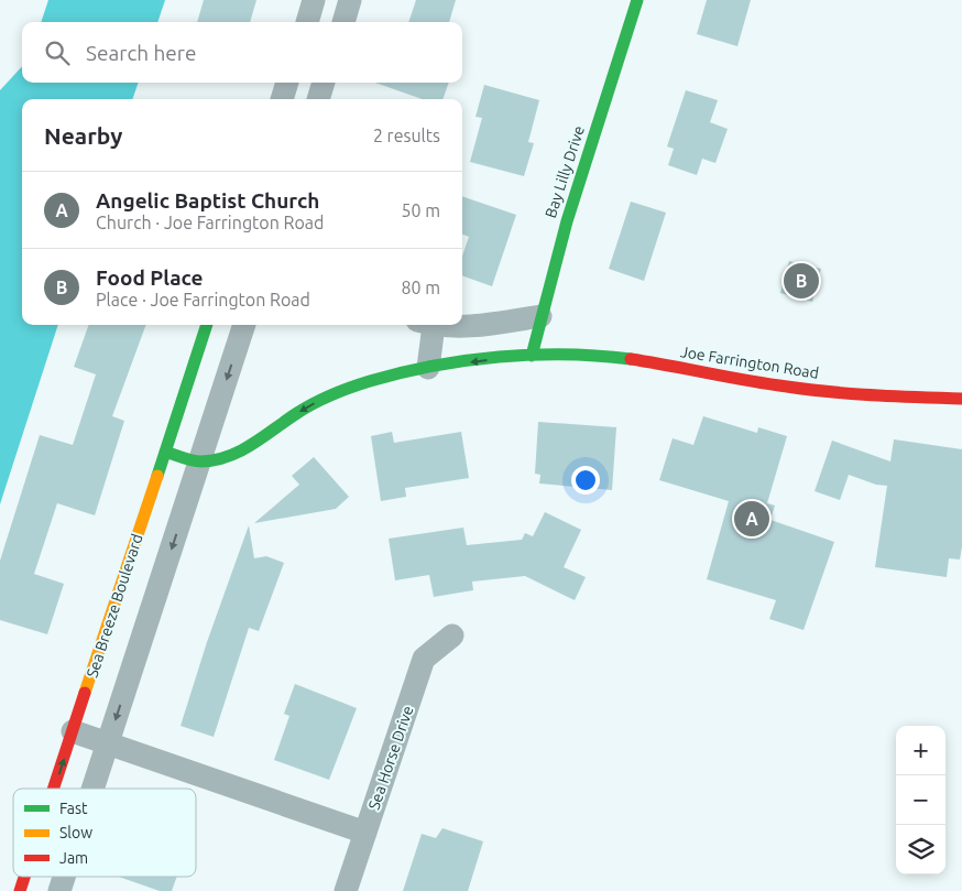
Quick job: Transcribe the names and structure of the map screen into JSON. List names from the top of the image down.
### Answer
{
  "streets": {
    "street": [
      "Bay Lilly Drive",
      "Joe Farrington Road",
      "Sea Breeze Boulevard",
      "Sea Horse Drive"
    ]
  },
  "crossings": [
    ["Bay Lilly Drive", "Joe Farrington Road"]
  ],
  "legend": ["Fast", "Slow", "Jam"],
  "page": {
    "search": "Search here",
    "heading": ["Nearby", "2 results"],
    "list": [
      {
        "mark": "A",
        "name": "Angelic Baptist Church",
        "note": "Church · Joe Farrington Road",
        "value": "50 m"
      },
      {
        "mark": "B",
        "name": "Food Place",
        "note": "Place · Joe Farrington Road",
        "value": "80 m"
      }
    ],
    "pins": ["B", "A"],
    "map_buttons": ["+", "−"]
  }
}
